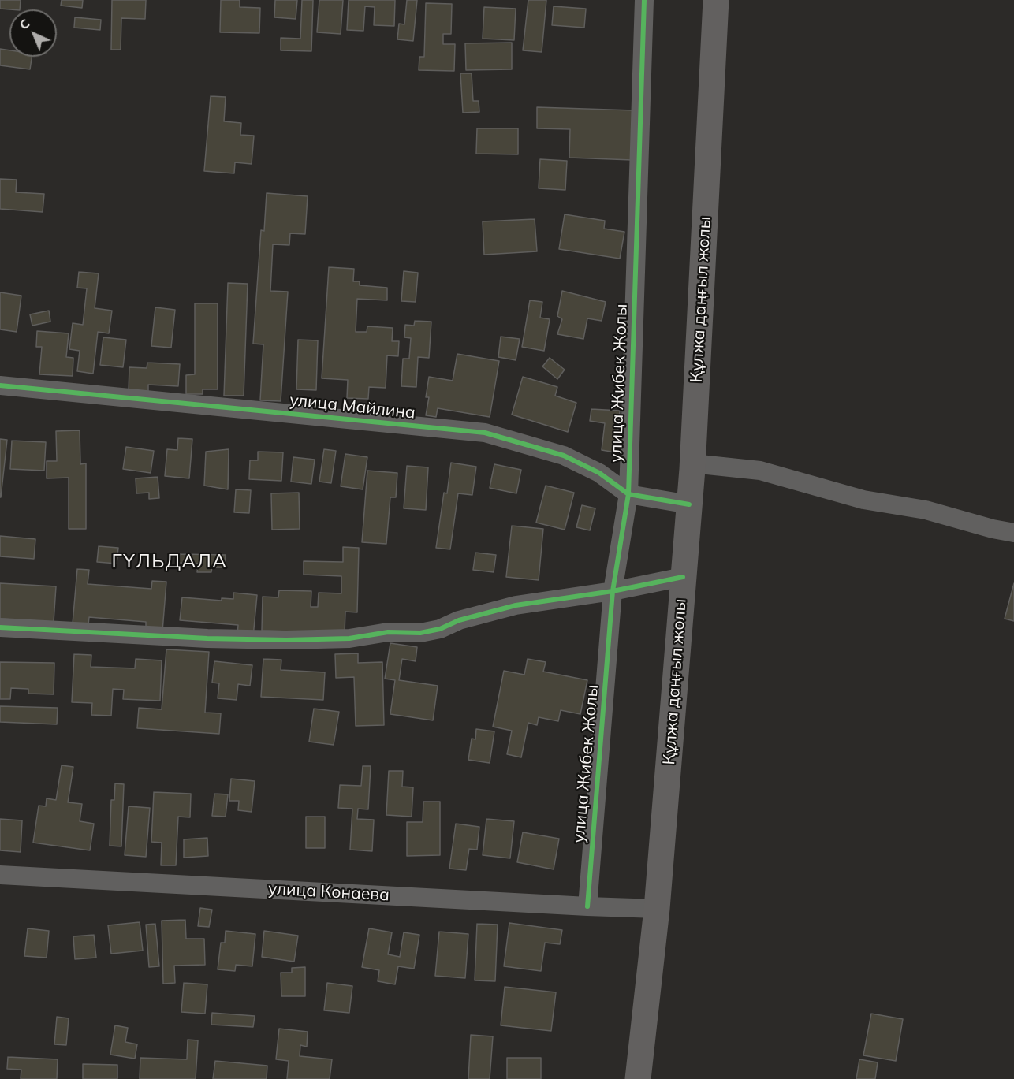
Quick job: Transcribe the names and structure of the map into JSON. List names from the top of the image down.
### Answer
{
  "streets": {
    "main road": ["Құлжа даңғыл жолы"],
    "street": ["улица Жибек Жолы", "улица Майлина", "улица Конаева"]
  },
  "crossings": [
    ["Құлжа даңғыл жолы", "улица Майлина"],
    ["Құлжа даңғыл жолы", "улица Конаева"],
    ["улица Жибек Жолы", "улица Майлина"],
    ["улица Жибек Жолы", "улица Конаева"]
  ],
  "districts": ["ГҮЛЬДАЛА"],
  "north": "top left"
}
